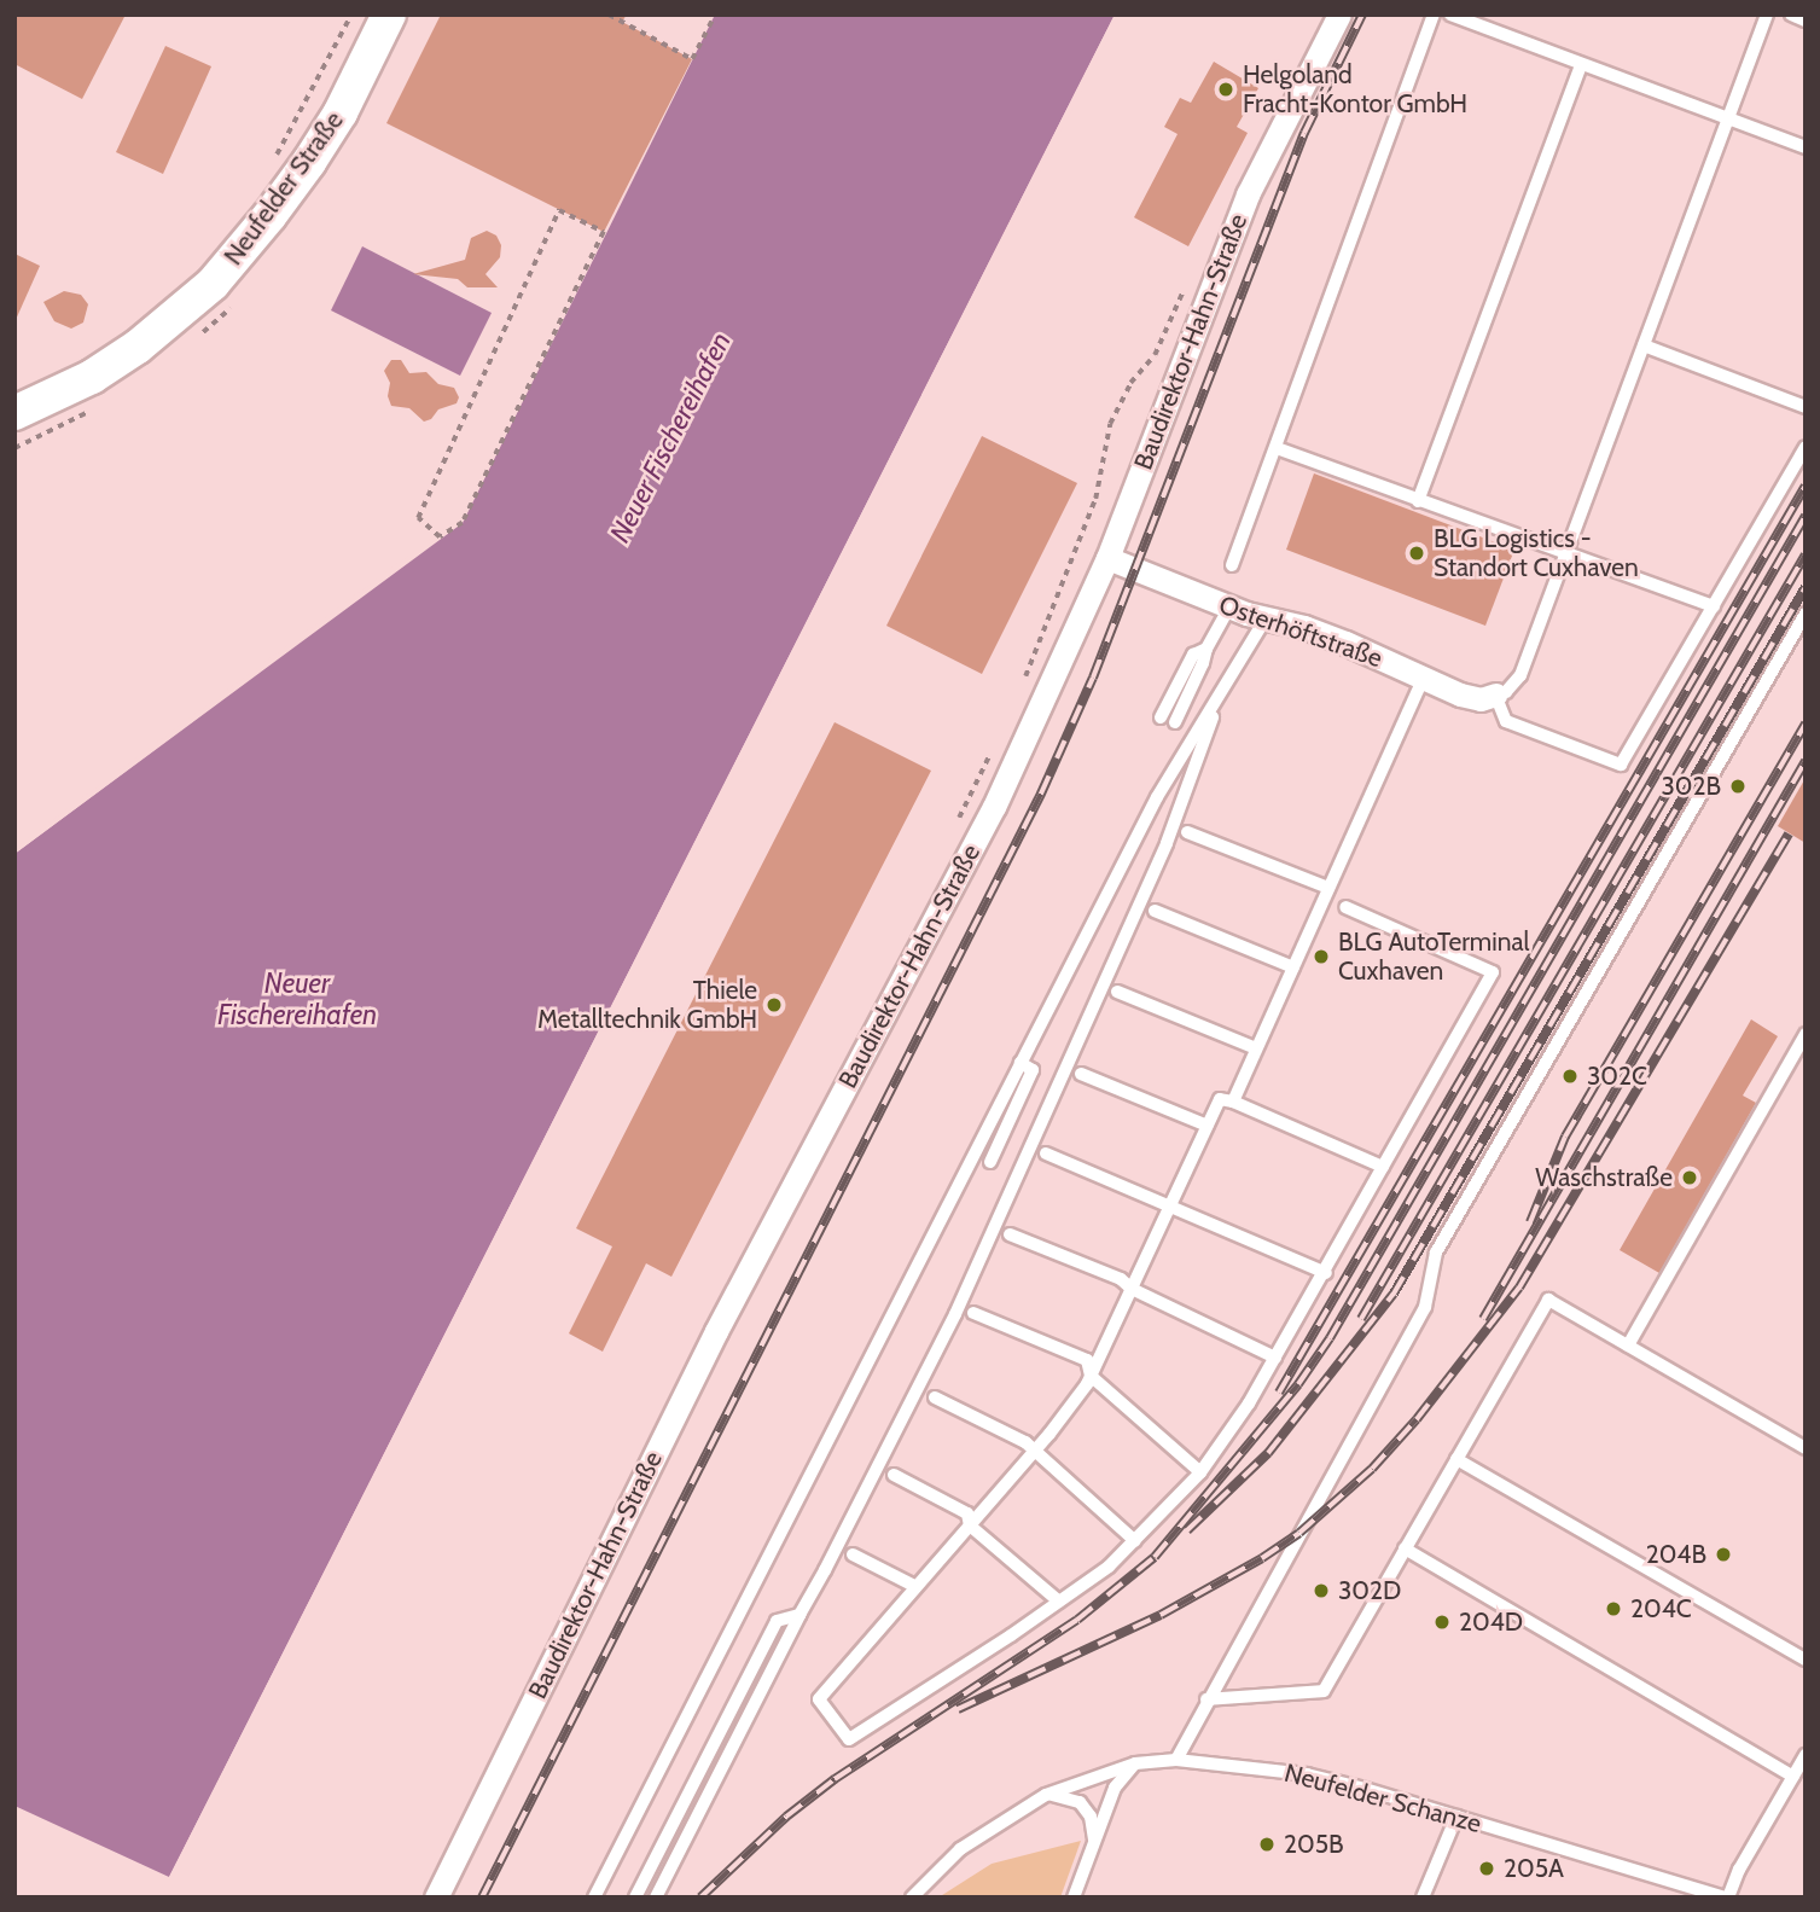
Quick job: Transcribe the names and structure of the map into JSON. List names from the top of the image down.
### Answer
{
  "streets": {
    "street": ["Neufelder Straße", "Baudirektor-Hahn-Straße", "Osterhöftstraße"],
    "lane": ["Neufelder Schanze"]
  },
  "crossings": [
    ["Baudirektor-Hahn-Straße", "Osterhöftstraße"]
  ],
  "water": ["Neuer Fischereihafen"],
  "places": [
    "Helgoland Fracht-Kontor GmbH",
    "BLG Logistics - Standort Cuxhaven",
    "302B",
    "BLG AutoTerminal Cuxhaven",
    "Thiele Metalltechnik GmbH",
    "302C",
    "Waschstraße",
    "204B",
    "302D",
    "204C",
    "204D",
    "205B",
    "205A"
  ]
}
